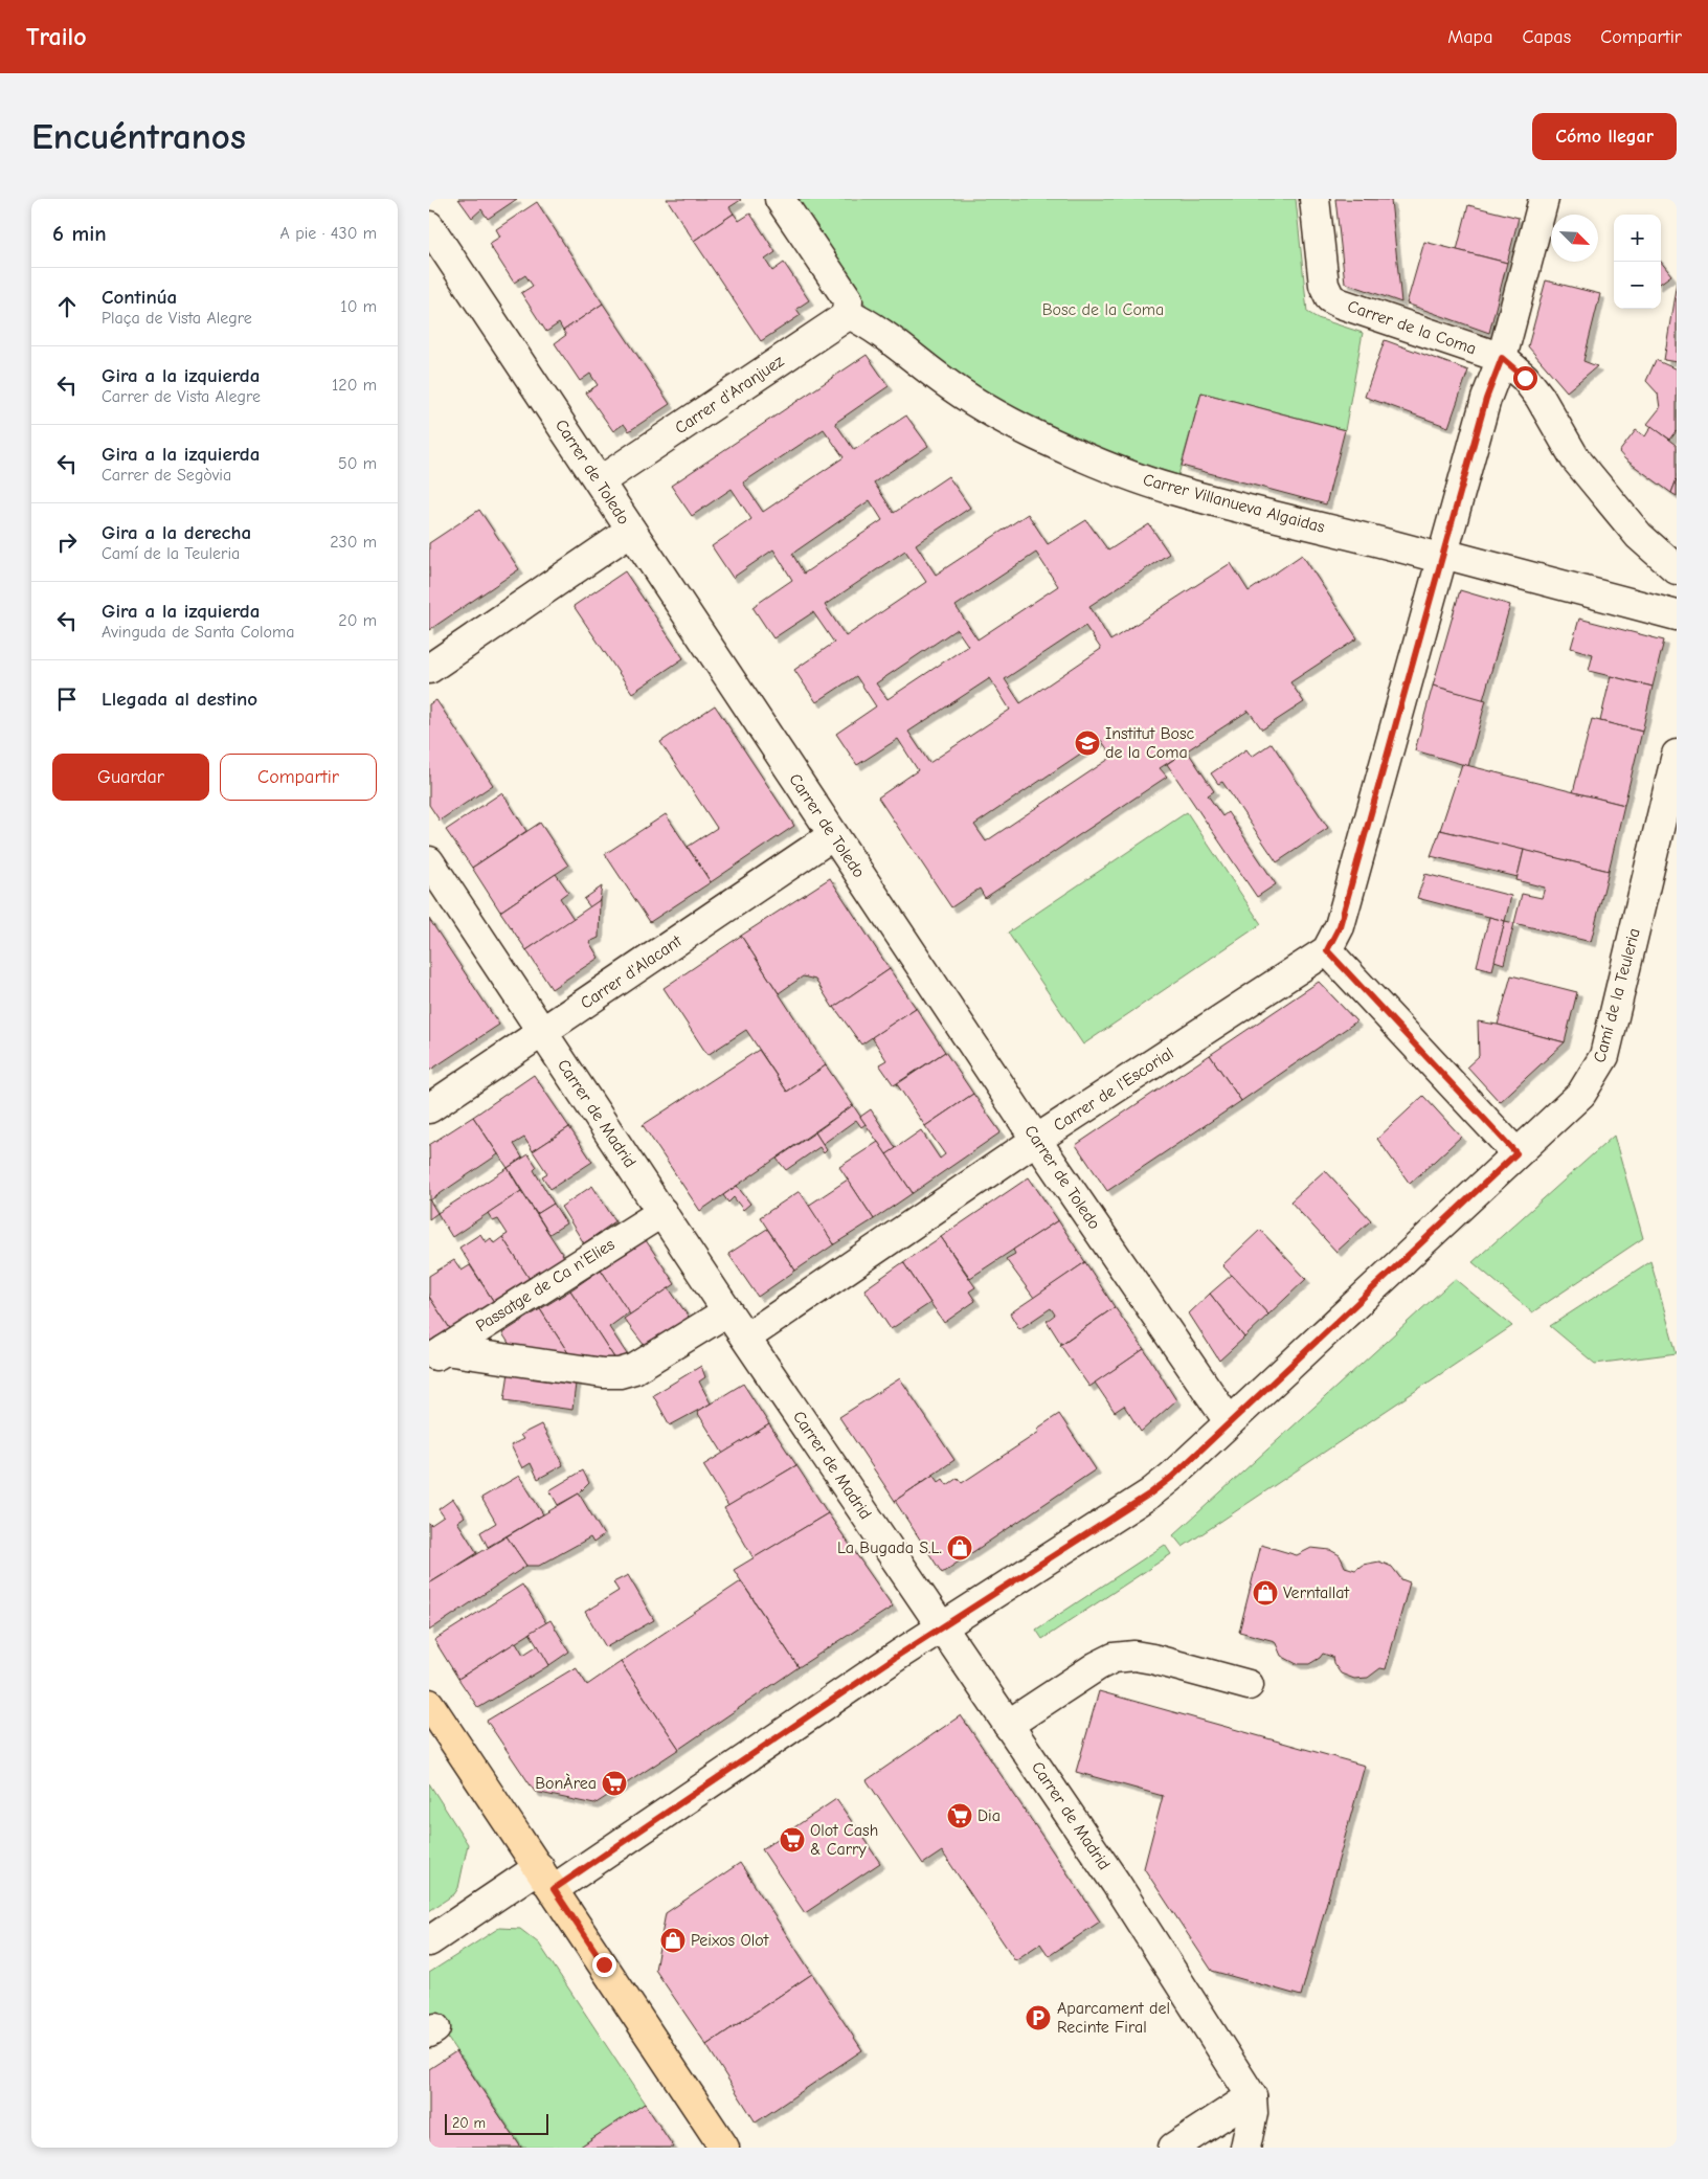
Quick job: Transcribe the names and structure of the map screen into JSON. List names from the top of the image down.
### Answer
{
  "streets": {
    "street": [
      "Carrer de la Coma",
      "Carrer d'Aranjuez",
      "Carrer de Toledo",
      "Carrer Villanueva Algaidas",
      "Carrer d'Alacant",
      "Camí de la Teuleria",
      "Carrer de l'Escorial",
      "Carrer de Madrid",
      "Passatge de Ca n'Elies"
    ]
  },
  "crossings": [
    ["Carrer d'Aranjuez", "Carrer de Toledo"],
    ["Carrer d'Aranjuez", "Carrer Villanueva Algaidas"],
    ["Carrer de Toledo", "Carrer d'Alacant"],
    ["Carrer de Toledo", "Camí de la Teuleria"],
    ["Carrer de Toledo", "Carrer de l'Escorial"],
    ["Carrer d'Alacant", "Carrer de Madrid"],
    ["Camí de la Teuleria", "Carrer de Madrid"],
    ["Carrer de l'Escorial", "Carrer de Madrid"],
    ["Carrer de Madrid", "Passatge de Ca n'Elies"]
  ],
  "parks": ["Bosc de la Coma"],
  "places": {
    "school or university": ["Institut Bosc de la Coma"],
    "shop": ["La Bugada S.L.", "Verntallat", "Peixos Olot"],
    "supermarket": ["BonÀrea", "Dia", "Olot Cash & Carry"],
    "parking": ["Aparcament del Recinte Firal"]
  },
  "scale_bar": "20 m",
  "north": "bottom right",
  "page": {
    "header": "Trailo",
    "nav": ["Mapa", "Capas", "Compartir"],
    "buttons": [
      "Cómo llegar",
      ["Guardar", "Compartir"]
    ],
    "title": "Encuéntranos",
    "heading": ["6 min", "A pie · 430 m"],
    "map_buttons": ["+", "−"],
    "list": [
      ["Continúa", "Plaça de Vista Alegre", "10 m"],
      ["Gira a la izquierda", "Carrer de Vista Alegre", "120 m"],
      ["Gira a la izquierda", "Carrer de Segòvia", "50 m"],
      ["Gira a la derecha", "Camí de la Teuleria", "230 m"],
      ["Gira a la izquierda", "Avinguda de Santa Coloma", "20 m"],
      "Llegada al destino"
    ],
    "scale": "20 m"
  }
}
